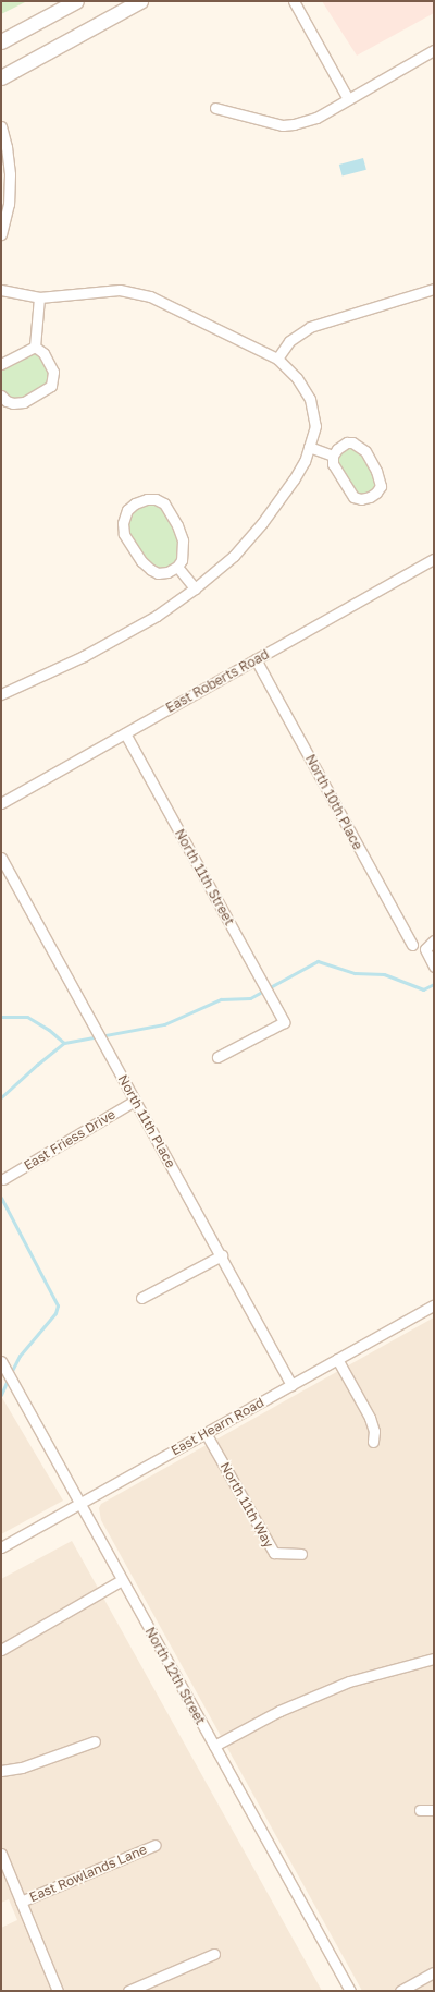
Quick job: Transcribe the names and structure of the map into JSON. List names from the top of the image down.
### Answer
{
  "streets": {
    "street": [
      "East Roberts Road",
      "North 10th Place",
      "North 11th Street",
      "North 11th Place",
      "East Friess Drive",
      "East Hearn Road",
      "North 11th Way",
      "North 12th Street",
      "East Rowlands Lane"
    ]
  },
  "crossings": [
    ["East Roberts Road", "North 10th Place"],
    ["East Roberts Road", "North 11th Street"],
    ["North 11th Place", "East Friess Drive"],
    ["North 11th Place", "East Hearn Road"],
    ["East Hearn Road", "North 11th Way"],
    ["East Hearn Road", "North 12th Street"]
  ]
}
